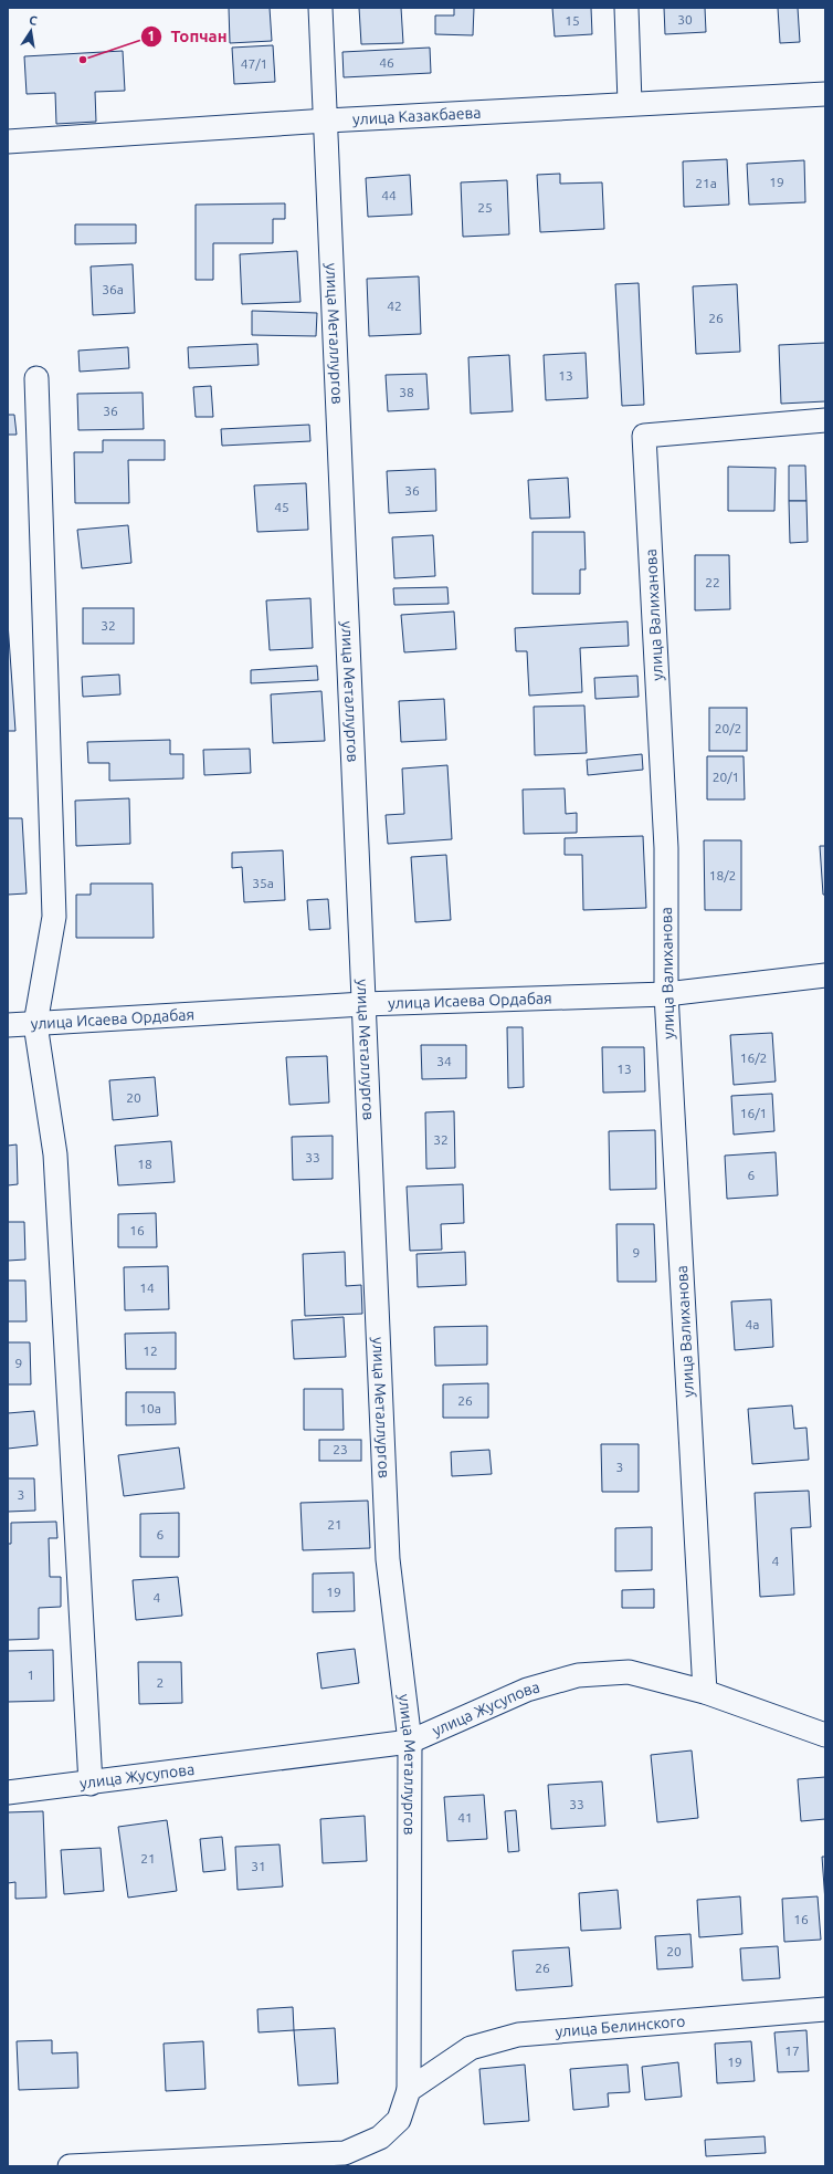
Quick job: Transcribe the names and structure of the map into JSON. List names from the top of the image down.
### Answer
{
  "streets": {
    "street": [
      "улица Казакбаева",
      "улица Металлургов",
      "улица Валиханова",
      "улица Исаева Ордабая",
      "улица Жусупова",
      "улица Белинского"
    ]
  },
  "crossings": [
    ["улица Казакбаева", "улица Металлургов"],
    ["улица Металлургов", "улица Исаева Ордабая"],
    ["улица Металлургов", "улица Жусупова"],
    ["улица Металлургов", "улица Белинского"],
    ["улица Валиханова", "улица Исаева Ордабая"],
    ["улица Валиханова", "улица Жусупова"]
  ],
  "places": ["Топчан"],
  "house_numbers": [
    "30",
    "15",
    "46",
    "47/1",
    "19",
    "21а",
    "44",
    "25",
    "36а",
    "42",
    "26",
    "13",
    "38",
    "36",
    "36",
    "45",
    "22",
    "32",
    "20/2",
    "20/1",
    "18/2",
    "35а",
    "16/2",
    "34",
    "13",
    "20",
    "16/1",
    "32",
    "33",
    "18",
    "6",
    "16",
    "9",
    "14",
    "4а",
    "12",
    "9",
    "26",
    "10а",
    "23",
    "3",
    "3",
    "21",
    "6",
    "4",
    "19",
    "4",
    "1",
    "2",
    "33",
    "41",
    "21",
    "31",
    "16",
    "20",
    "26",
    "17",
    "19"
  ],
  "north": "top"
}
